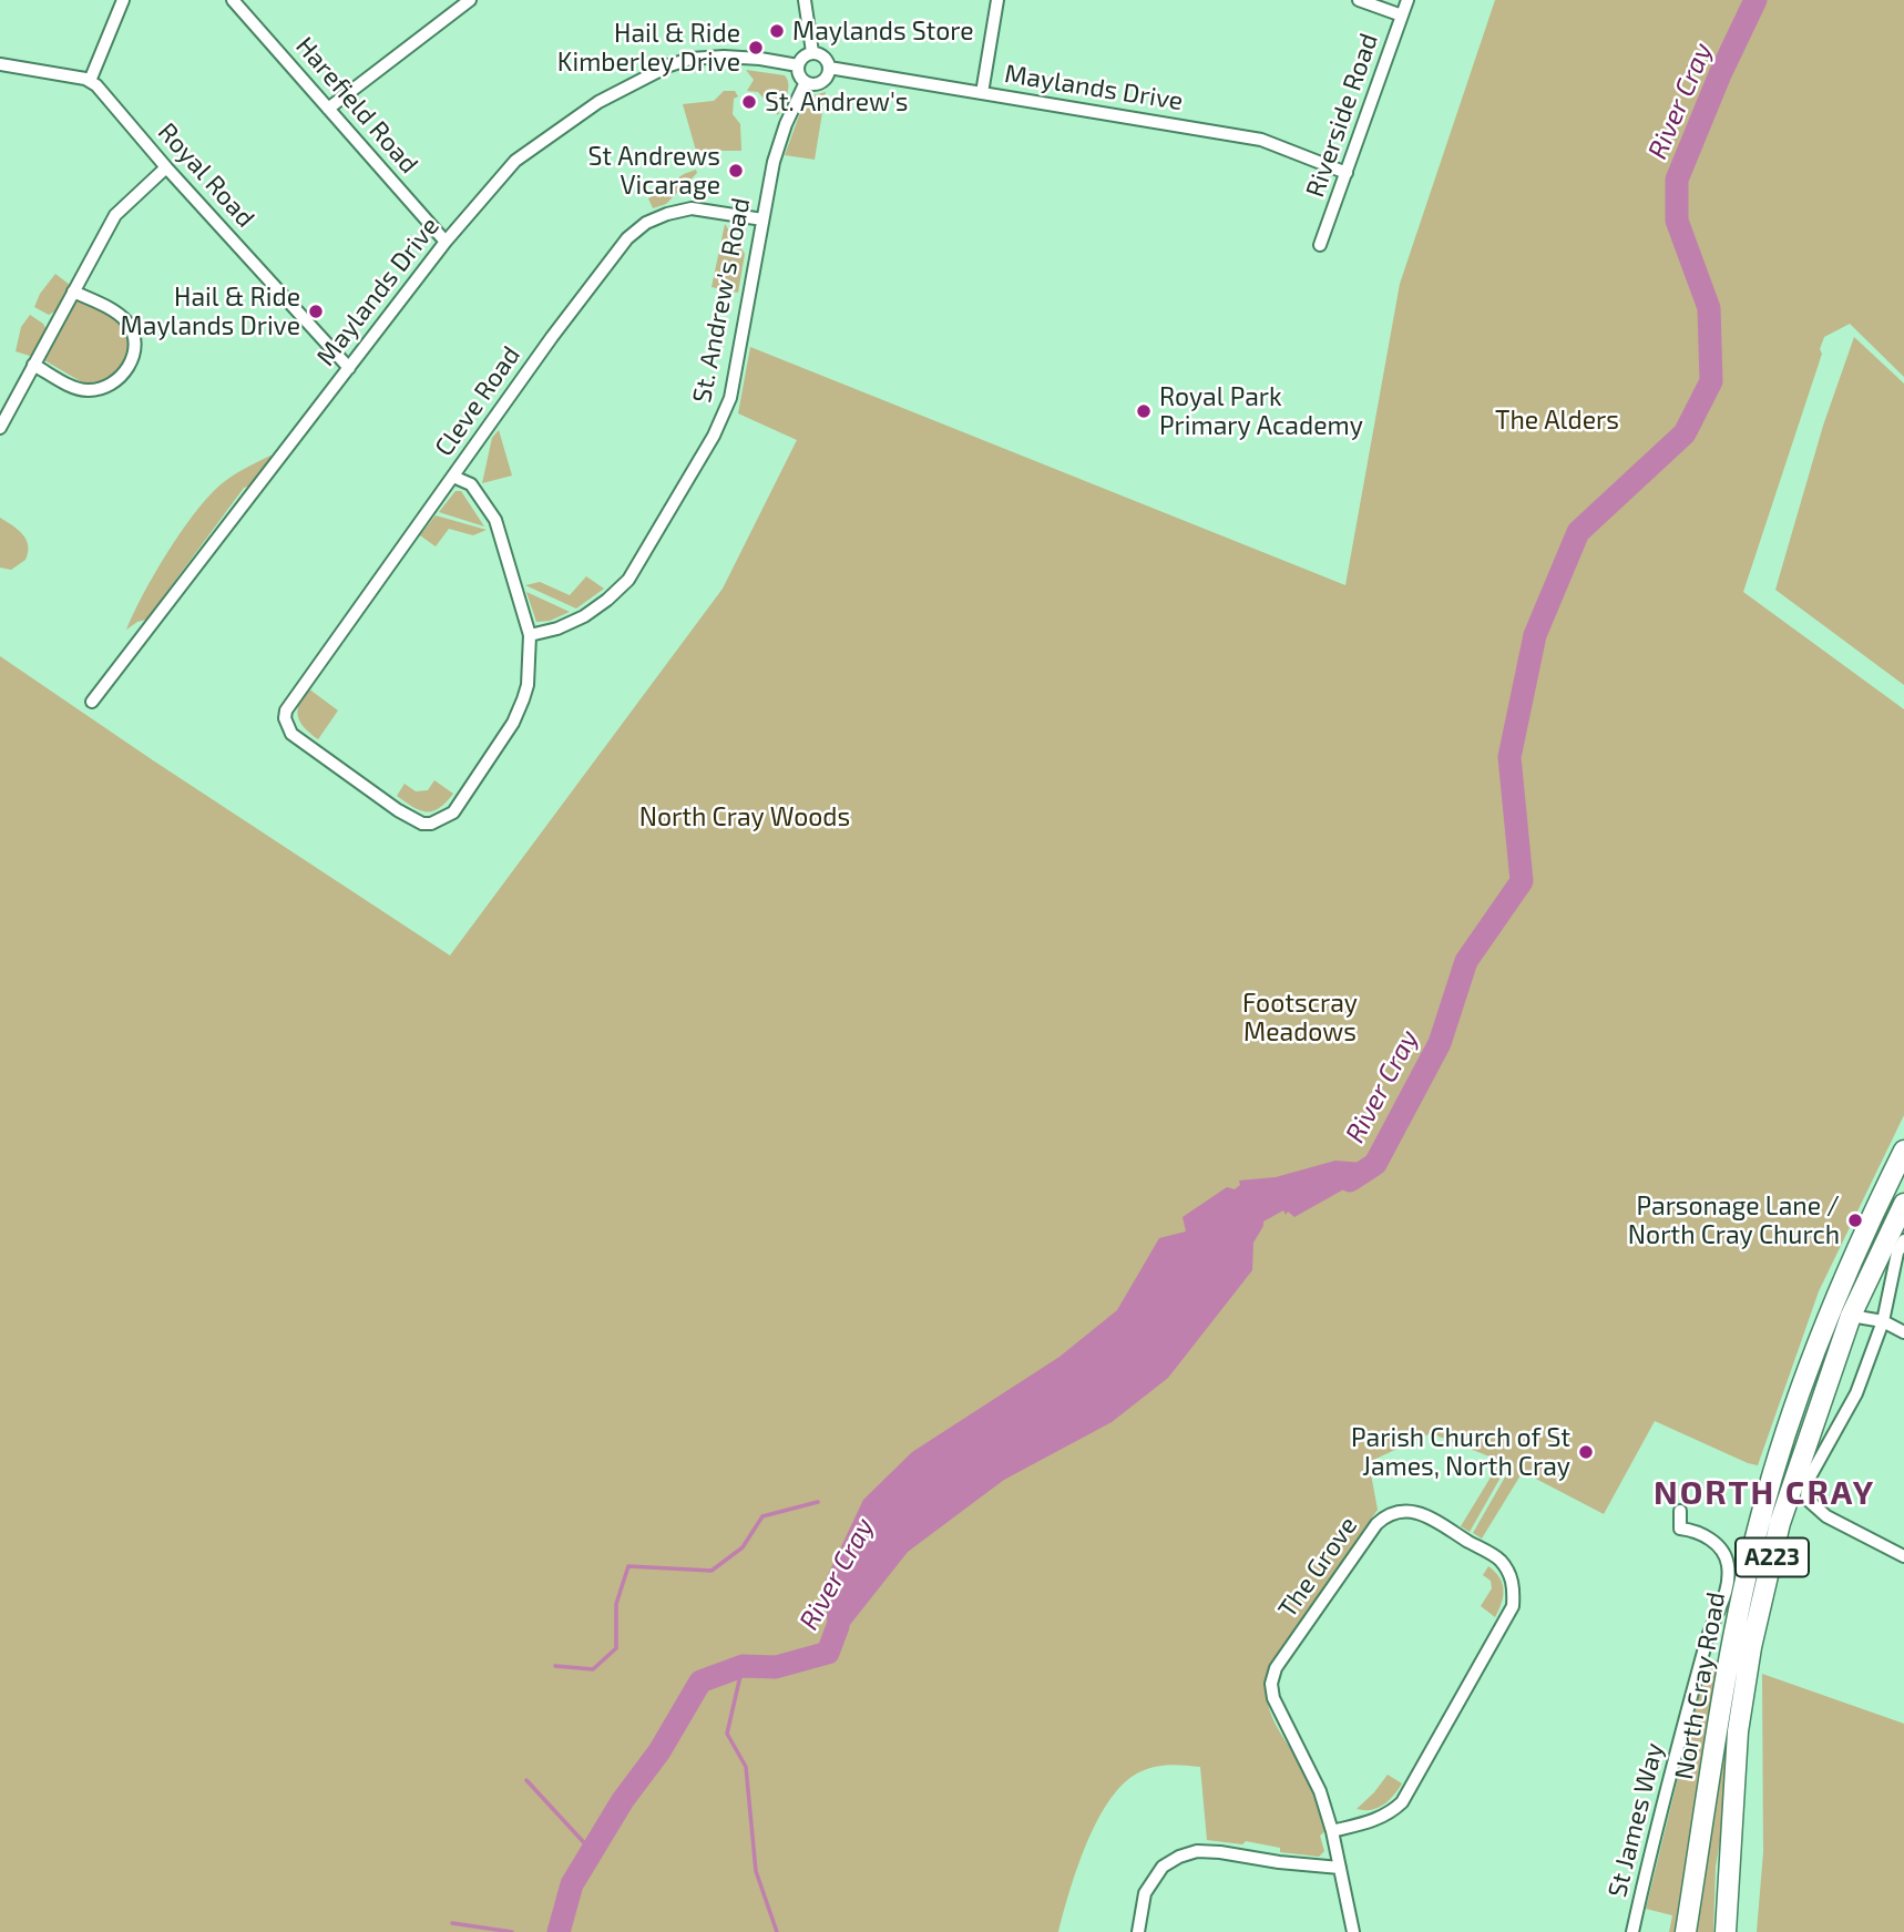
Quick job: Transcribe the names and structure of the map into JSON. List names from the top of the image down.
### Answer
{
  "streets": {
    "main road": ["A223", "North Cray Road"],
    "street": [
      "Maylands Drive",
      "Harefield Road",
      "Riverside Road",
      "Royal Road",
      "St. Andrew's Road",
      "Cleve Road",
      "The Grove",
      "St James Way"
    ]
  },
  "crossings": [
    ["Maylands Drive", "Harefield Road"],
    ["Maylands Drive", "Riverside Road"],
    ["Maylands Drive", "Royal Road"],
    ["Maylands Drive", "St. Andrew's Road"],
    ["St. Andrew's Road", "Cleve Road"]
  ],
  "districts": ["NORTH CRAY"],
  "water": ["River Cray"],
  "parks": ["The Alders", "North Cray Woods", "Footscray Meadows"],
  "places": [
    "Maylands Store",
    "Hail & Ride Kimberley Drive",
    "St. Andrew's",
    "St Andrews Vicarage",
    "Hail & Ride Maylands Drive",
    "Royal Park Primary Academy",
    "Parsonage Lane / North Cray Church",
    "Parish Church of St James, North Cray"
  ]
}
